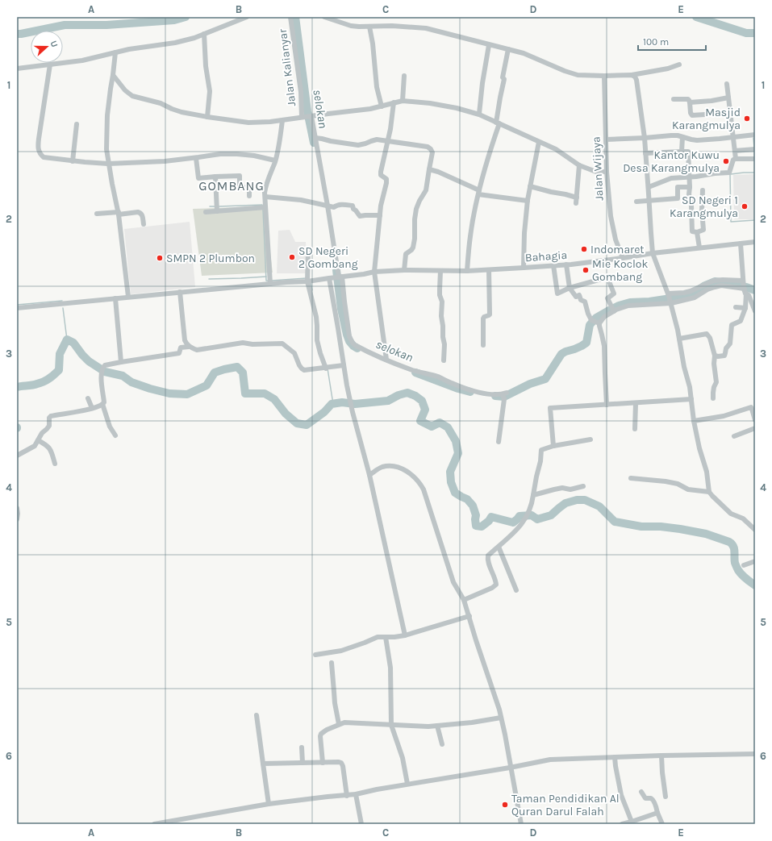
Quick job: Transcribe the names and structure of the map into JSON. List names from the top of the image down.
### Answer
{
  "streets": {
    "street": ["Jalan Kalianyar", "Jalan Wijaya", "Bahagia"]
  },
  "crossings": [
    ["Jalan Wijaya", "Bahagia"]
  ],
  "districts": ["GOMBANG"],
  "water": ["selokan"],
  "places": [
    "Masjid Karangmulya",
    "Kantor Kuwu Desa Karangmulya",
    "SD Negeri 1 Karangmulya",
    "Indomaret",
    "SD Negeri 2 Gombang",
    "SMPN 2 Plumbon",
    "Mie Koclok Gombang",
    "Taman Pendidikan Al Quran Darul Falah"
  ],
  "scale_bar": "100 m",
  "north": "right",
  "grid": {
    "columns": [
      "A",
      "B",
      "C",
      "D",
      "E"
    ],
    "rows": [
      "1",
      "2",
      "3",
      "4",
      "5",
      "6"
    ]
  }
}
